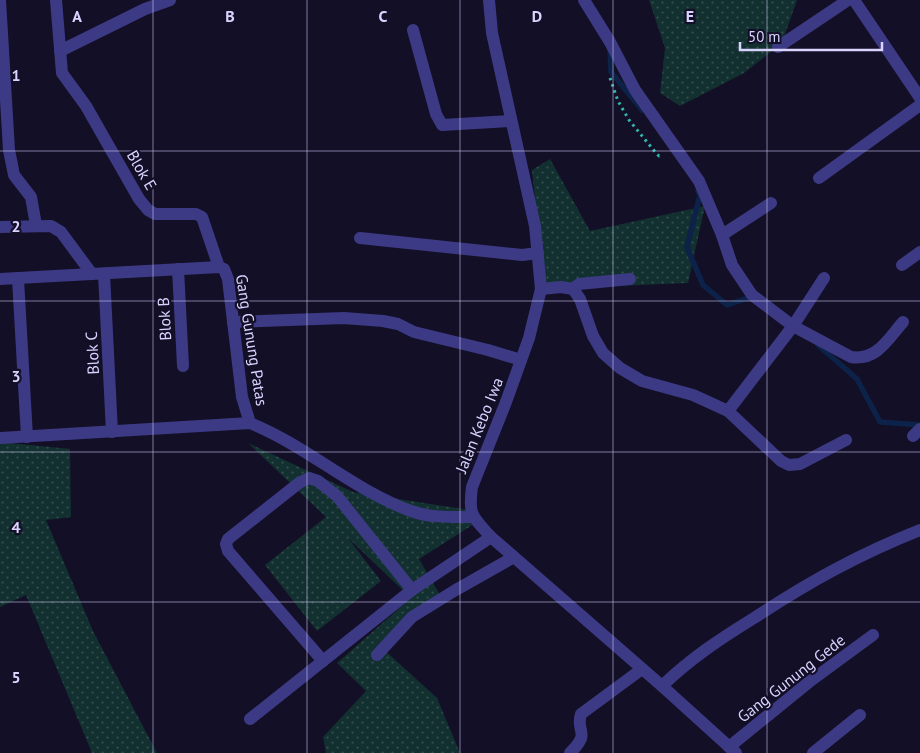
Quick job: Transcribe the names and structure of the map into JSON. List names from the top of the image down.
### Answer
{
  "streets": {
    "street": [
      "Blok E",
      "Blok B",
      "Gang Gunung Patas",
      "Blok C",
      "Jalan Kebo Iwa",
      "Gang Gunung Gede"
    ]
  },
  "crossings": [
    ["Blok E", "Gang Gunung Patas"],
    ["Blok B", "Gang Gunung Patas"],
    ["Gang Gunung Patas", "Blok C"],
    ["Gang Gunung Patas", "Jalan Kebo Iwa"]
  ],
  "scale_bar": "50 m",
  "grid": {
    "columns": [
      "A",
      "B",
      "C",
      "D",
      "E"
    ],
    "rows": [
      "1",
      "2",
      "3",
      "4",
      "5"
    ]
  }
}
